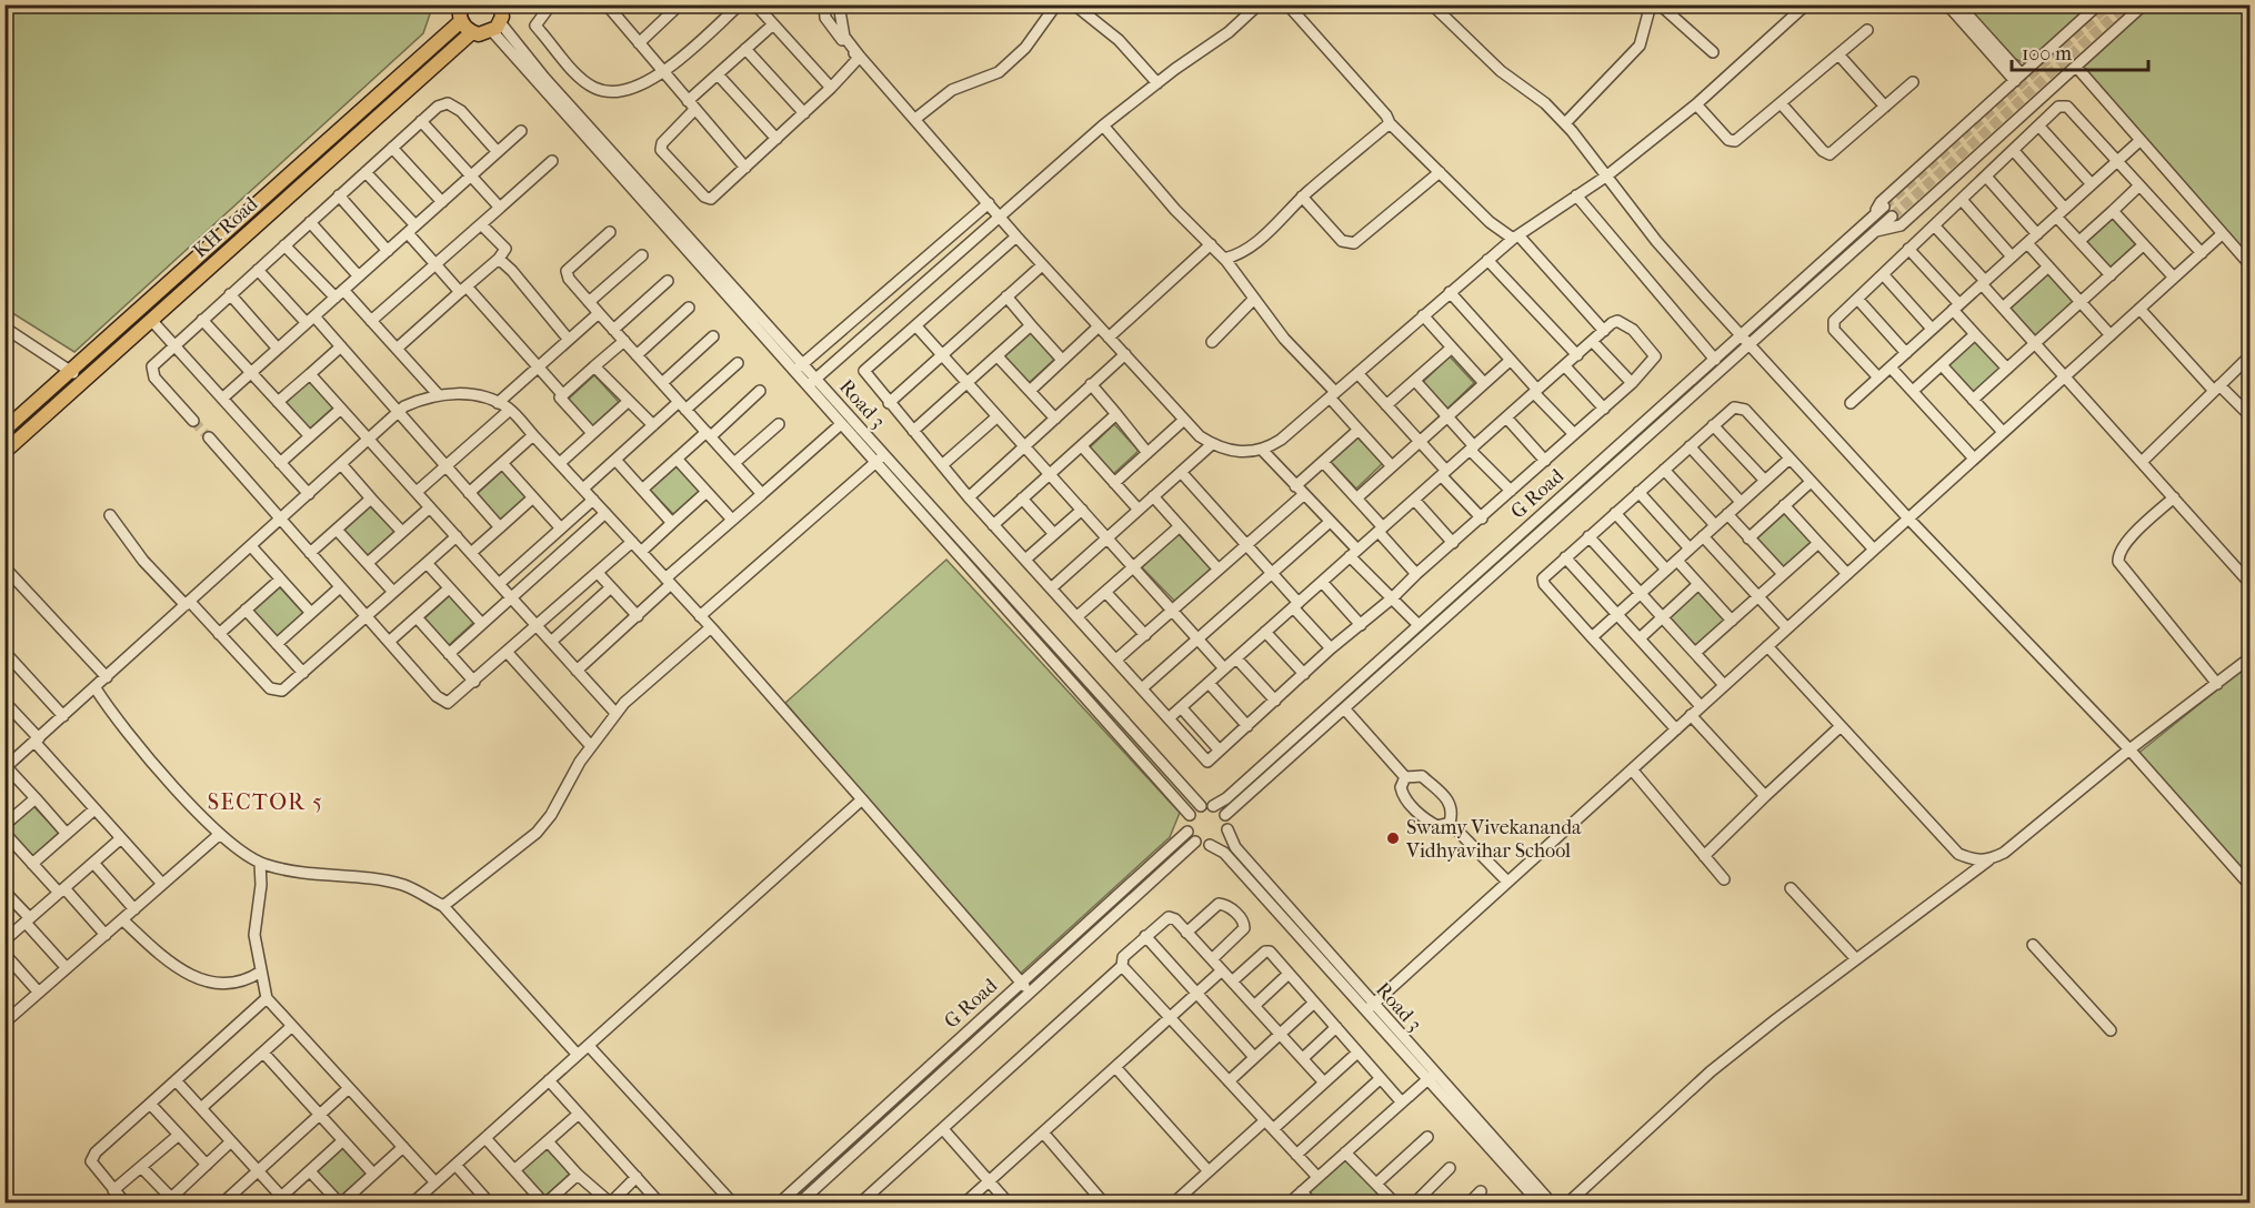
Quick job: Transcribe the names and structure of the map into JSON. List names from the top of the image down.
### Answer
{
  "streets": {
    "main road": ["KH Road"],
    "street": ["Road 3", "G Road"]
  },
  "crossings": [
    ["Road 3", "G Road"]
  ],
  "districts": ["SECTOR 5"],
  "places": ["Swamy Vivekananda Vidhyavihar School"],
  "scale_bar": "100 m"
}
